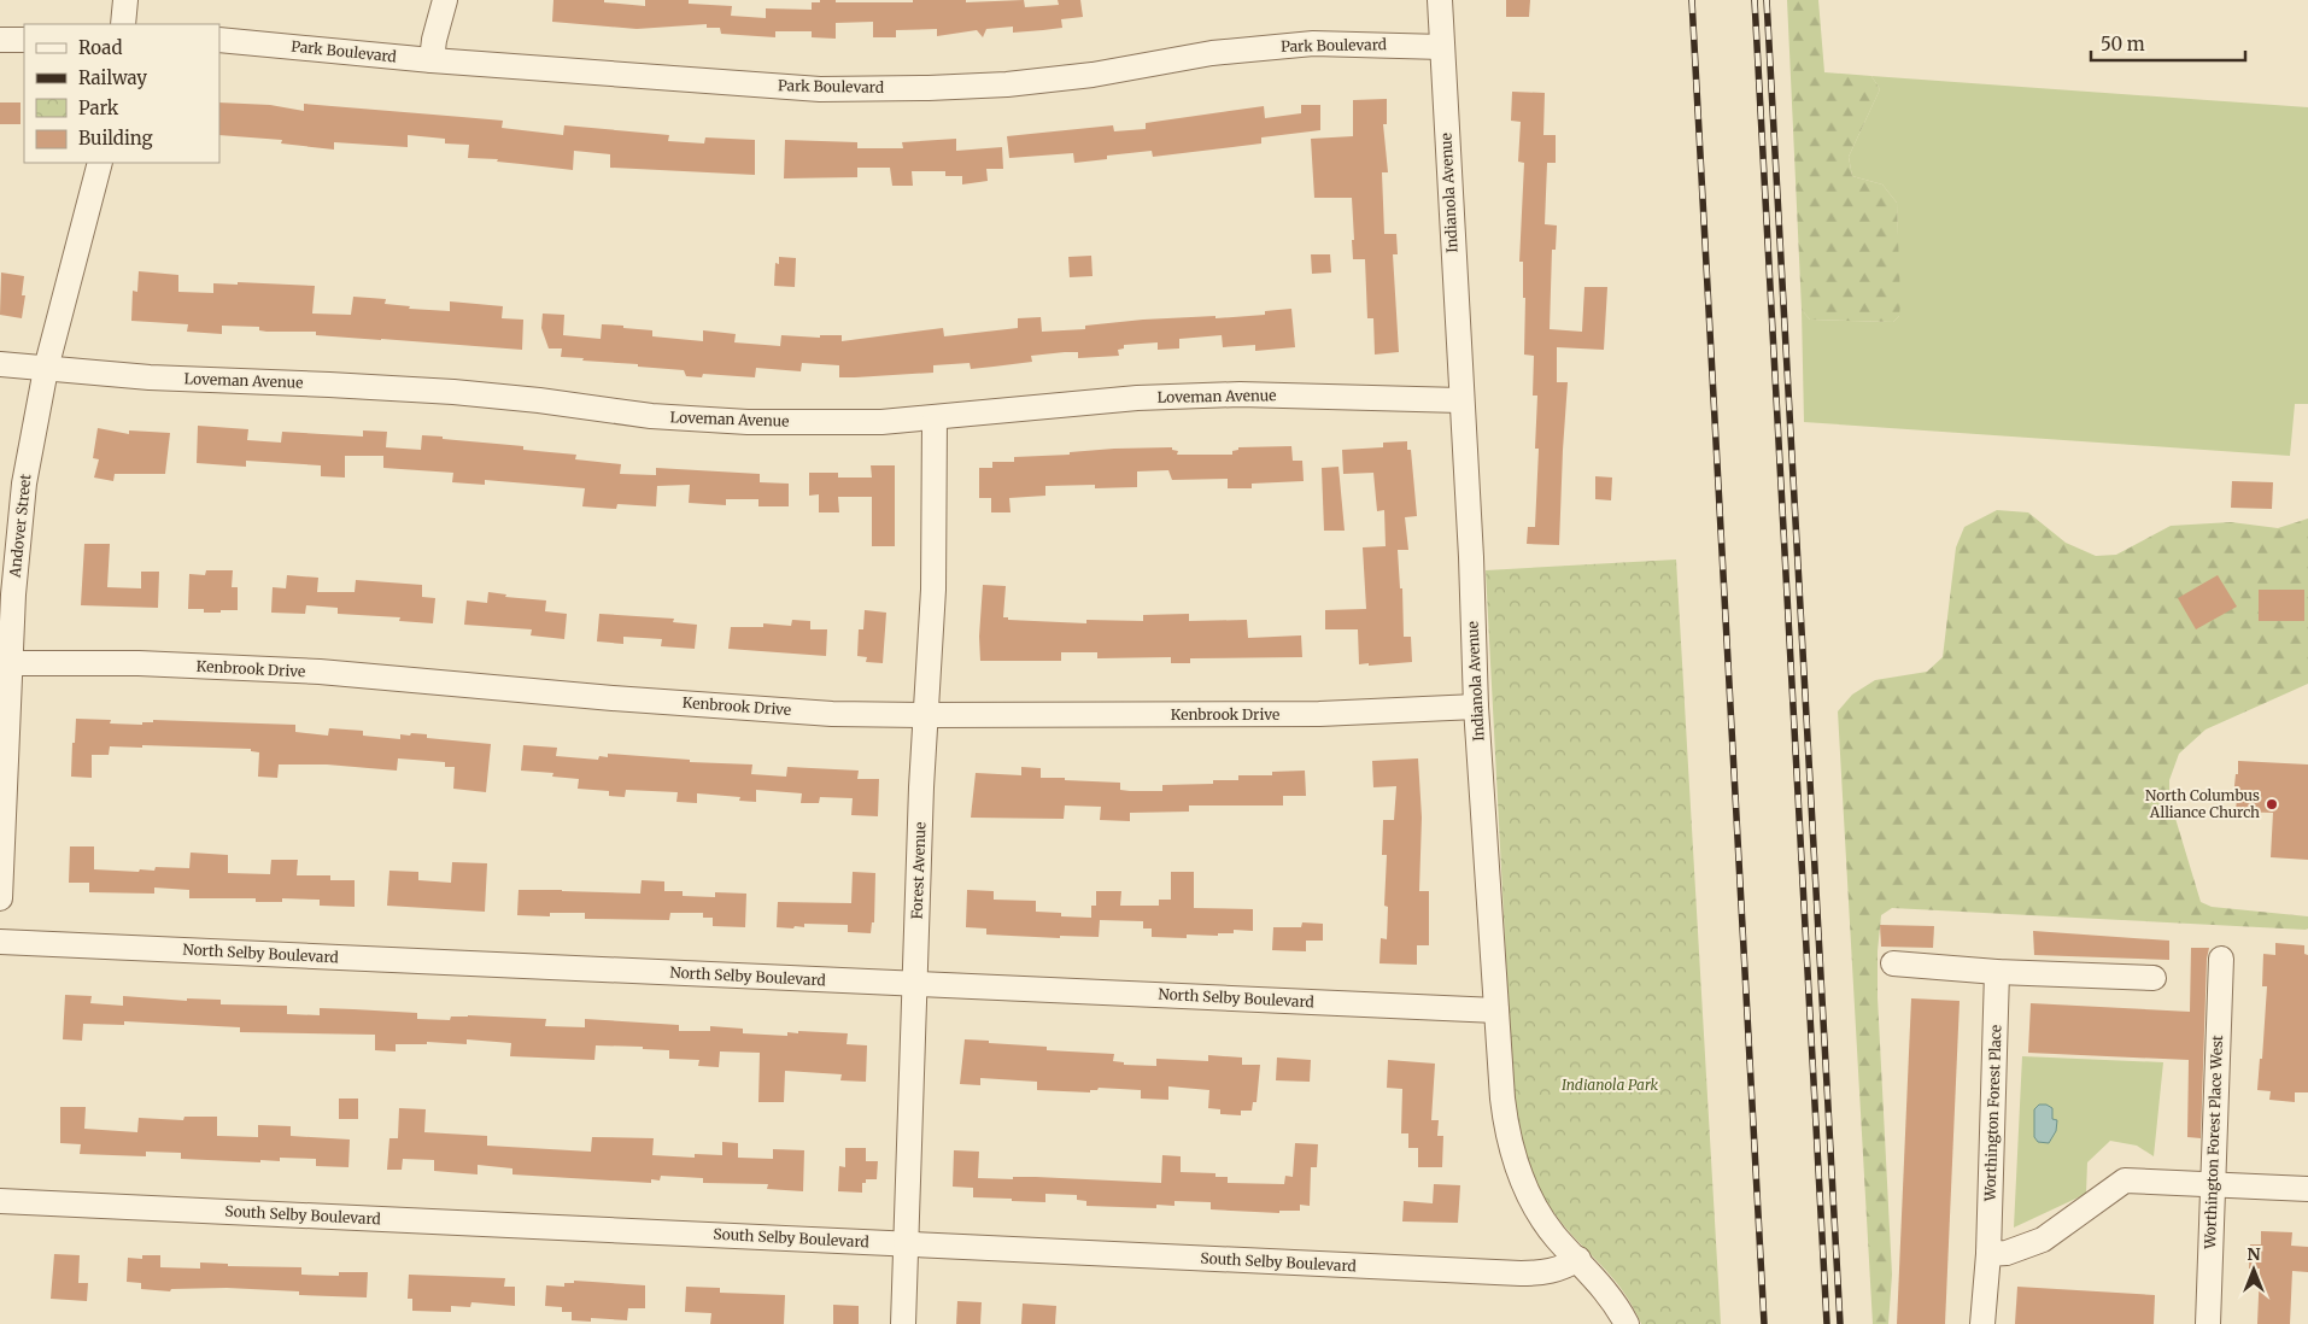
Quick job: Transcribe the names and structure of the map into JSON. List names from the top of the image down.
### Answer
{
  "streets": {
    "street": [
      "Park Boulevard",
      "Indianola Avenue",
      "Loveman Avenue",
      "Andover Street",
      "Kenbrook Drive",
      "Forest Avenue",
      "North Selby Boulevard",
      "Worthington Forest Place",
      "Worthington Forest Place West",
      "South Selby Boulevard"
    ]
  },
  "crossings": [
    ["Park Boulevard", "Indianola Avenue"],
    ["Indianola Avenue", "Loveman Avenue"],
    ["Indianola Avenue", "Kenbrook Drive"],
    ["Indianola Avenue", "North Selby Boulevard"],
    ["Indianola Avenue", "South Selby Boulevard"],
    ["Loveman Avenue", "Andover Street"],
    ["Loveman Avenue", "Forest Avenue"],
    ["Andover Street", "Kenbrook Drive"],
    ["Kenbrook Drive", "Forest Avenue"],
    ["Forest Avenue", "North Selby Boulevard"],
    ["Forest Avenue", "South Selby Boulevard"]
  ],
  "parks": ["Indianola Park"],
  "places": ["North Columbus Alliance Church"],
  "legend": [
    "Road",
    "Railway",
    "Park",
    "Building"
  ],
  "scale_bar": "50 m",
  "north": "top"
}
